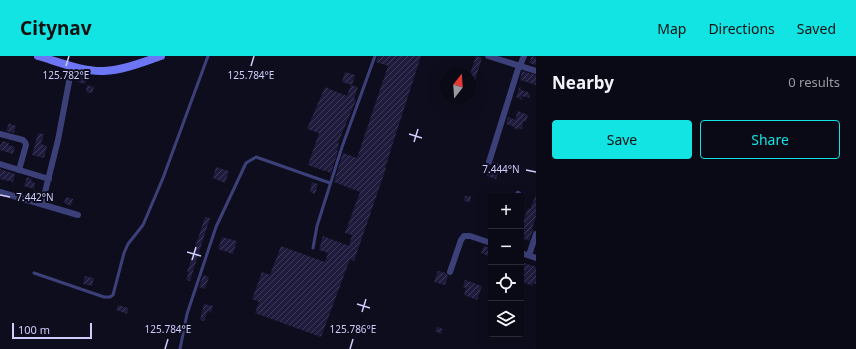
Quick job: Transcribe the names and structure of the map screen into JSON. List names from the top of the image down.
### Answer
{
  "scale_bar": "100 m",
  "north": "top",
  "page": {
    "header": "Citynav",
    "nav": ["Map", "Directions", "Saved"],
    "heading": ["Nearby", "0 results"],
    "buttons": ["Save", "Share"],
    "map_buttons": ["+", "−"],
    "scale": "100 m"
  },
  "coordinates": [
    "125.782°E",
    "125.784°E",
    "7.444°N",
    "7.442°N",
    "125.786°E"
  ]
}
